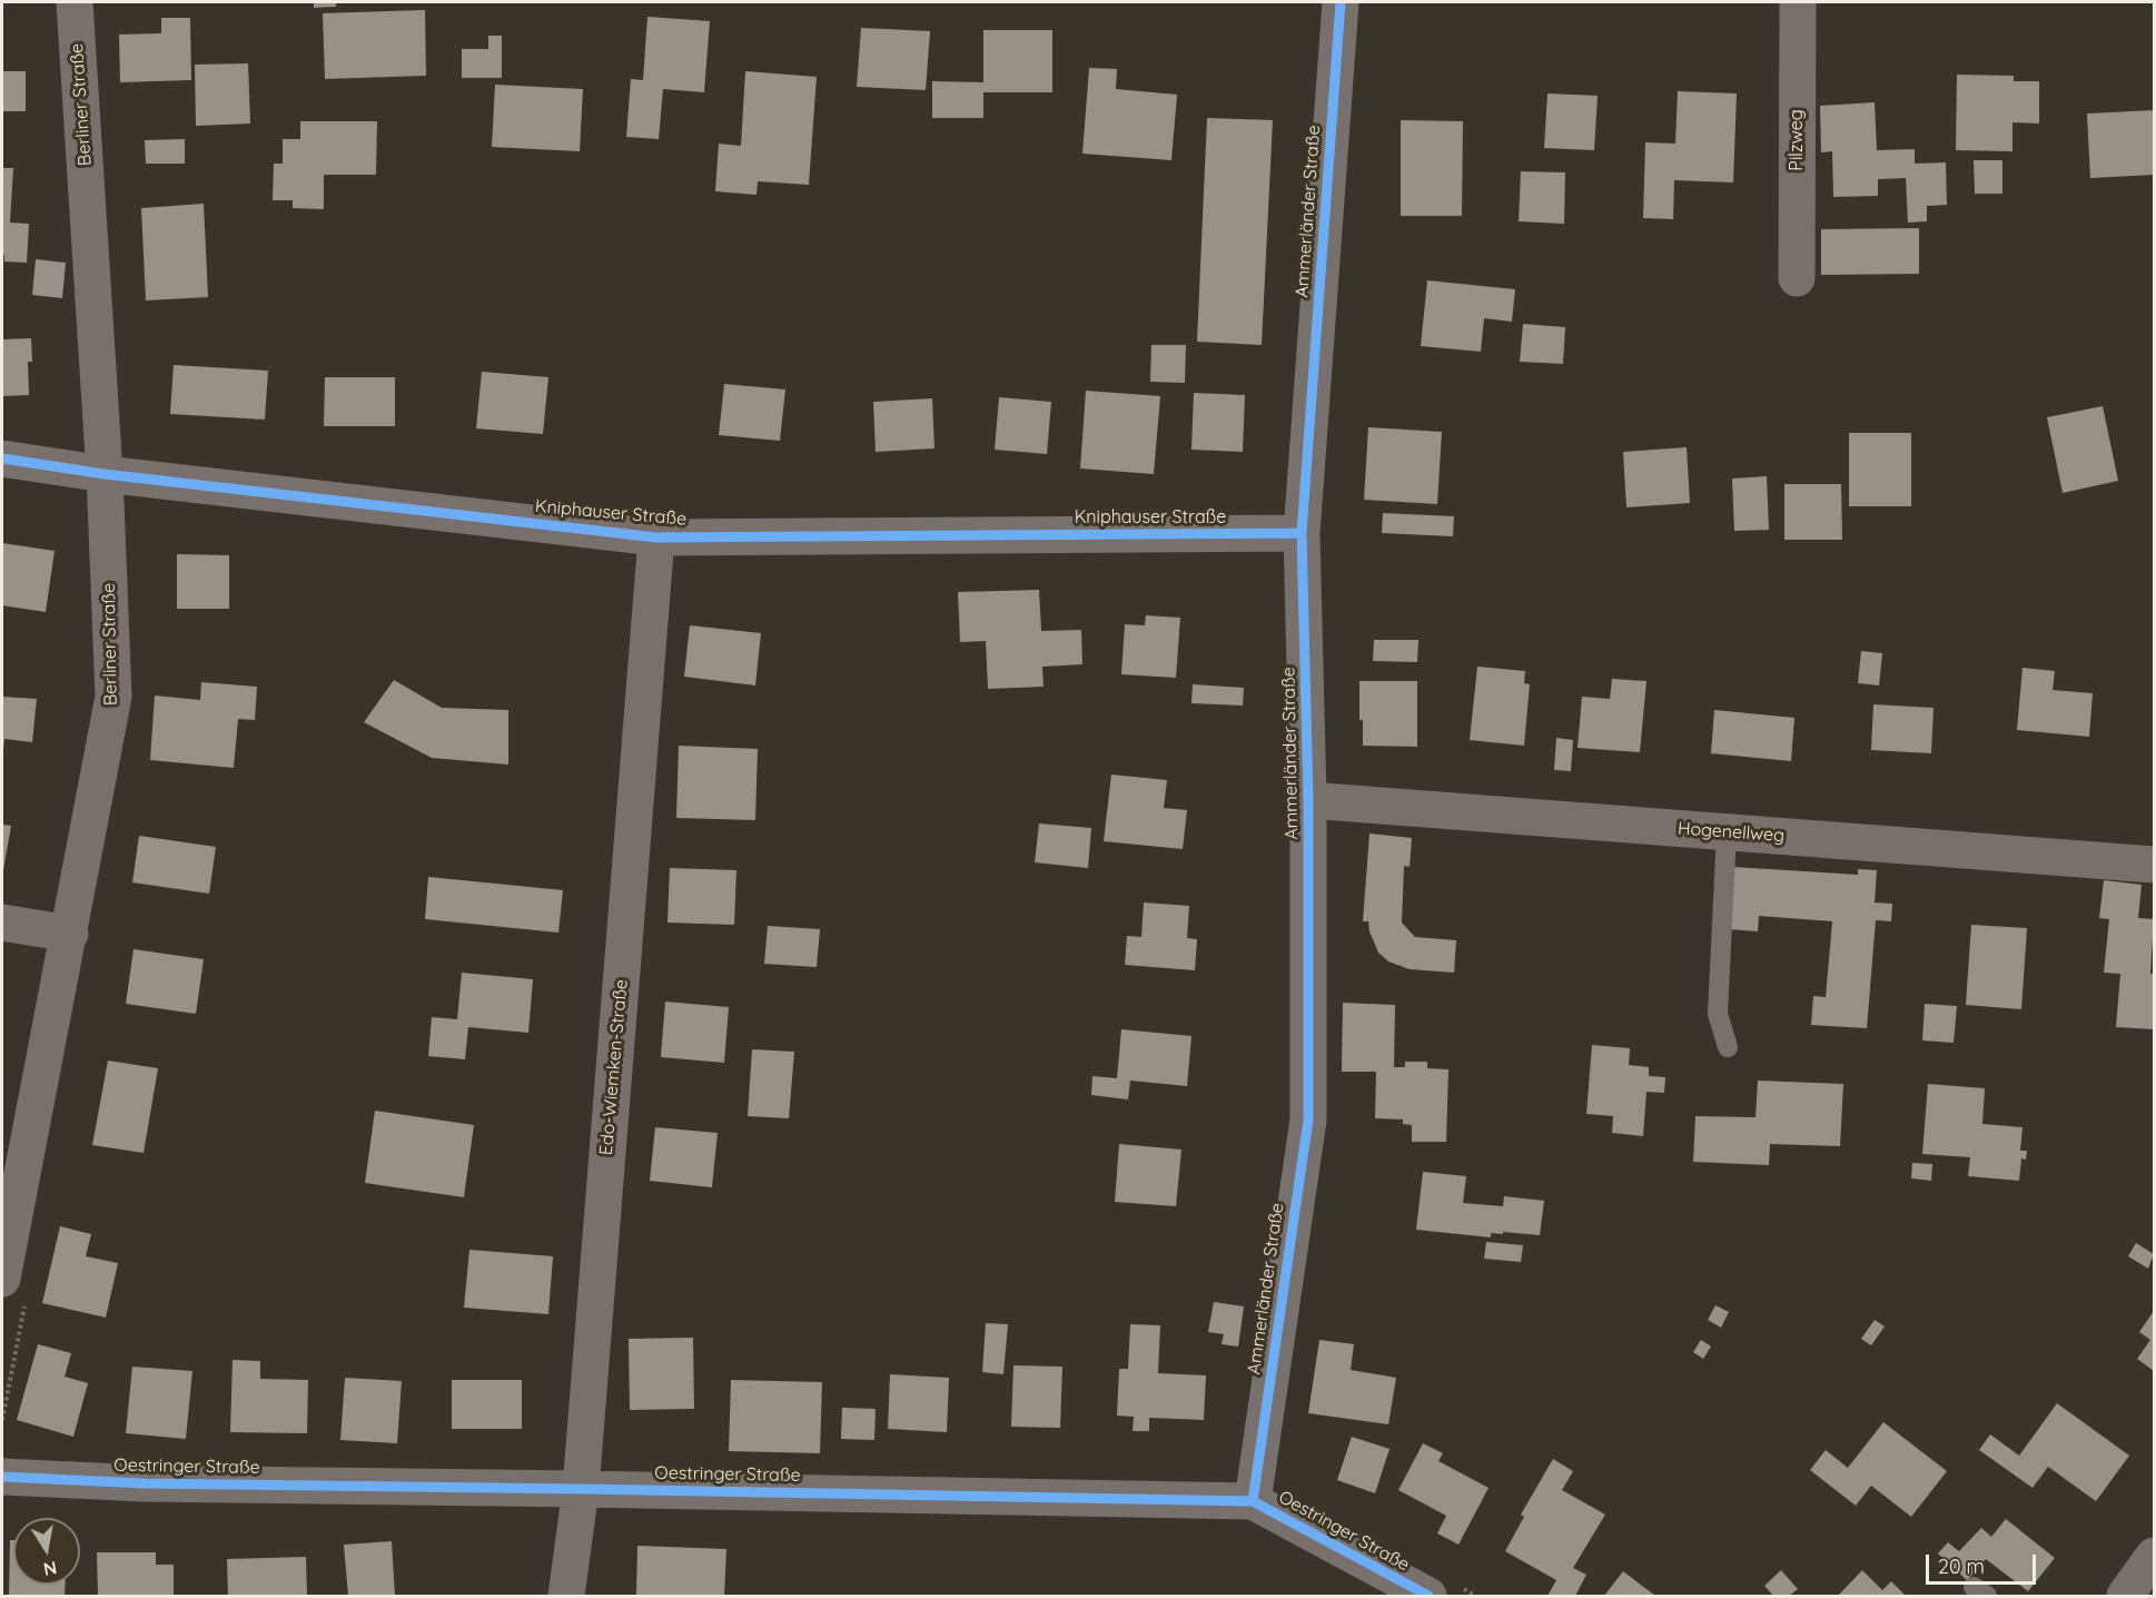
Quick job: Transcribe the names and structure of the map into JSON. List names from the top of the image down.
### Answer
{
  "streets": {
    "street": [
      "Berliner Straße",
      "Pilzweg",
      "Ammerländer Straße",
      "Kniphauser Straße",
      "Hogenellweg",
      "Edo-Wiemken-Straße",
      "Oestringer Straße"
    ]
  },
  "crossings": [
    ["Berliner Straße", "Kniphauser Straße"],
    ["Ammerländer Straße", "Kniphauser Straße"],
    ["Ammerländer Straße", "Hogenellweg"],
    ["Ammerländer Straße", "Oestringer Straße"],
    ["Kniphauser Straße", "Edo-Wiemken-Straße"],
    ["Edo-Wiemken-Straße", "Oestringer Straße"]
  ],
  "scale_bar": "20 m",
  "north": "bottom"
}
